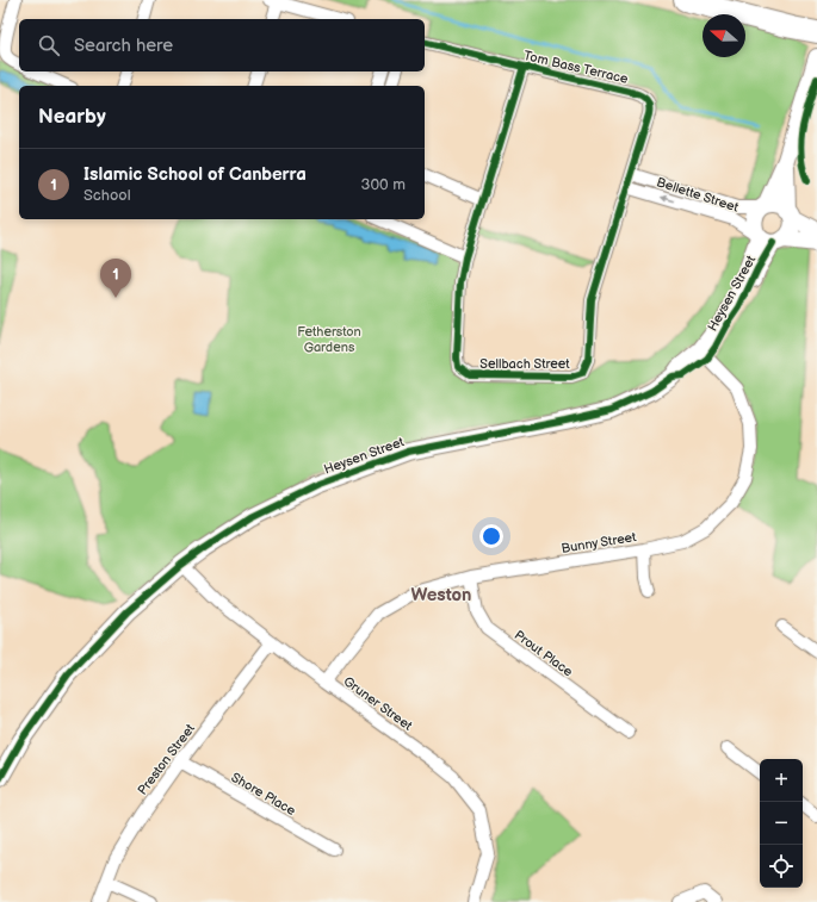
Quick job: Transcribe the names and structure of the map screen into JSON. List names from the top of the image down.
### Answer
{
  "streets": {
    "main road": ["Heysen Street"],
    "street": [
      "Tom Bass Terrace",
      "Bellette Street",
      "Sellbach Street",
      "Bunny Street",
      "Prout Place",
      "Gruner Street",
      "Preston Street",
      "Shore Place"
    ]
  },
  "crossings": [
    ["Tom Bass Terrace", "Bellette Street"],
    ["Tom Bass Terrace", "Sellbach Street"],
    ["Bellette Street", "Heysen Street"],
    ["Bellette Street", "Sellbach Street"],
    ["Heysen Street", "Bunny Street"],
    ["Heysen Street", "Gruner Street"],
    ["Bunny Street", "Prout Place"],
    ["Bunny Street", "Gruner Street"],
    ["Gruner Street", "Preston Street"],
    ["Preston Street", "Shore Place"]
  ],
  "districts": ["Weston"],
  "parks": ["Fetherston Gardens"],
  "north": "left",
  "page": {
    "search": "Search here",
    "heading": "Nearby",
    "list": [
      {
        "mark": "1",
        "name": "Islamic School of Canberra",
        "note": "School",
        "value": "300 m"
      }
    ],
    "pins": "1",
    "map_buttons": ["+", "−"]
  }
}
